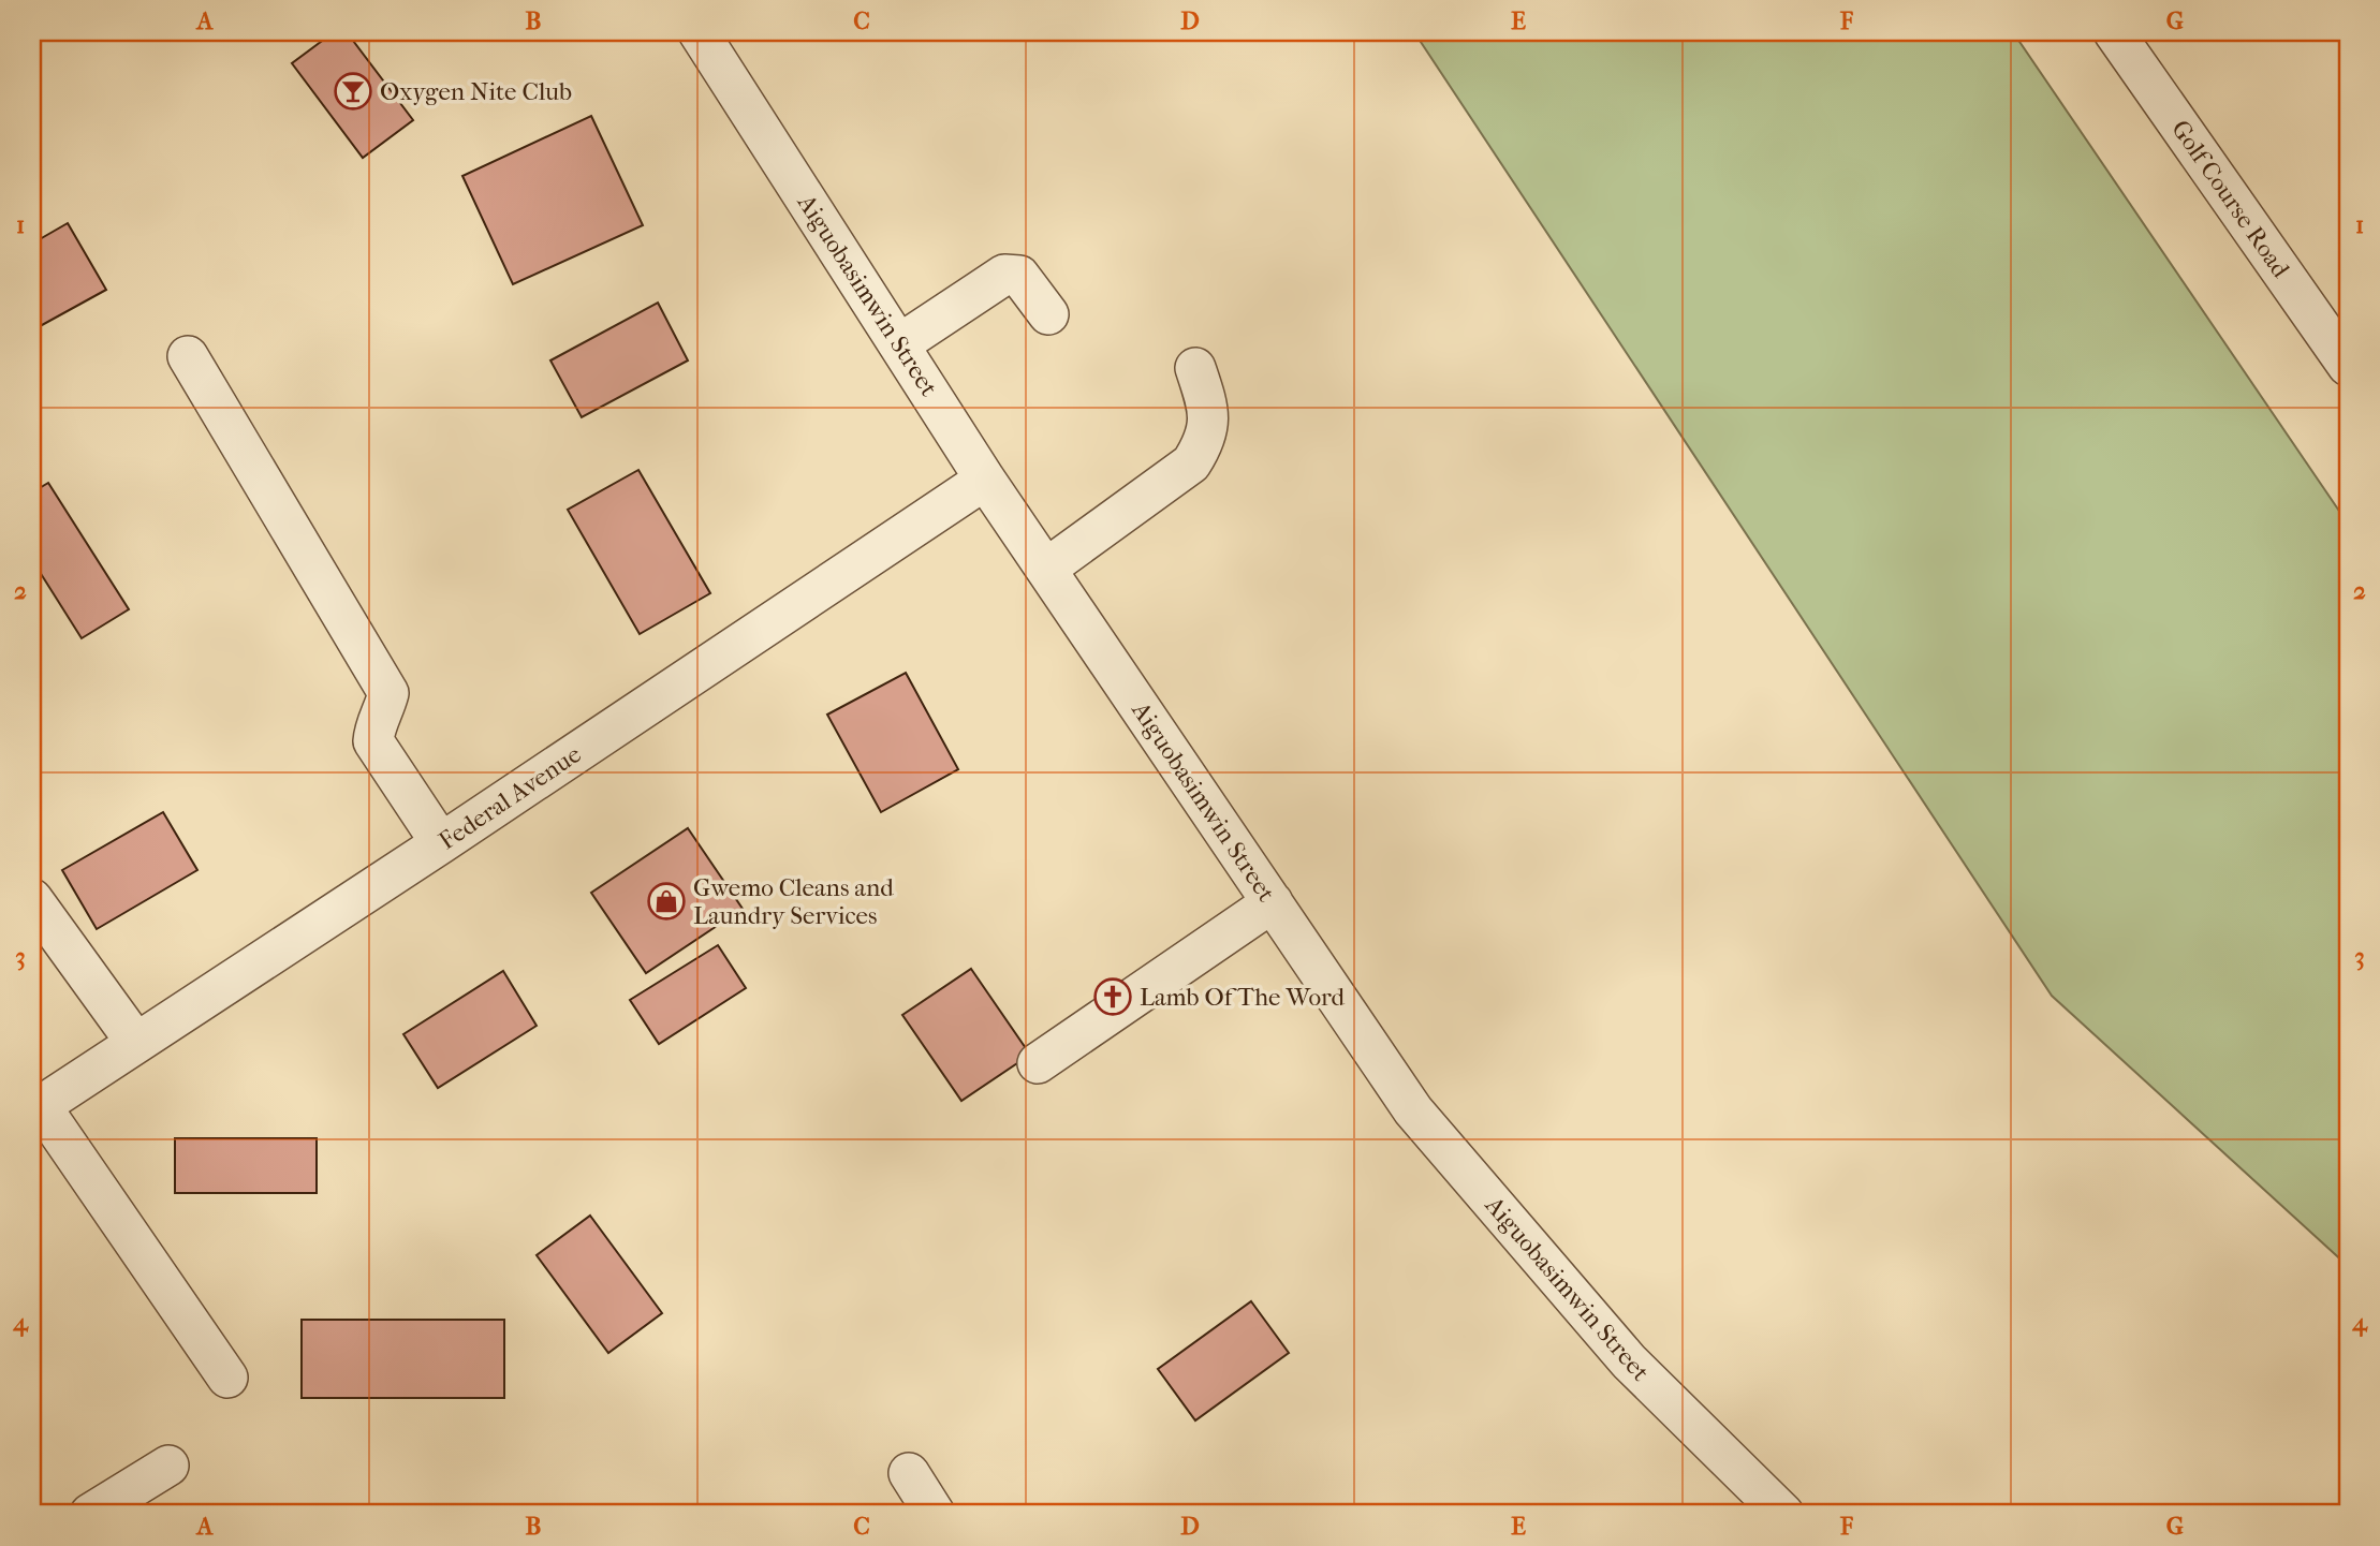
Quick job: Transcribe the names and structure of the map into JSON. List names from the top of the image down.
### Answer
{
  "streets": {
    "street": ["Golf Course Road", "Aiguobasimwin Street", "Federal Avenue"]
  },
  "crossings": [
    ["Aiguobasimwin Street", "Federal Avenue"]
  ],
  "places": {
    "bar": ["Oxygen Nite Club"],
    "shop": ["Gwemo Cleans and Laundry Services"],
    "church": ["Lamb Of The Word"]
  },
  "grid": {
    "columns": [
      "A",
      "B",
      "C",
      "D",
      "E",
      "F",
      "G"
    ],
    "rows": [
      "1",
      "2",
      "3",
      "4"
    ]
  }
}
